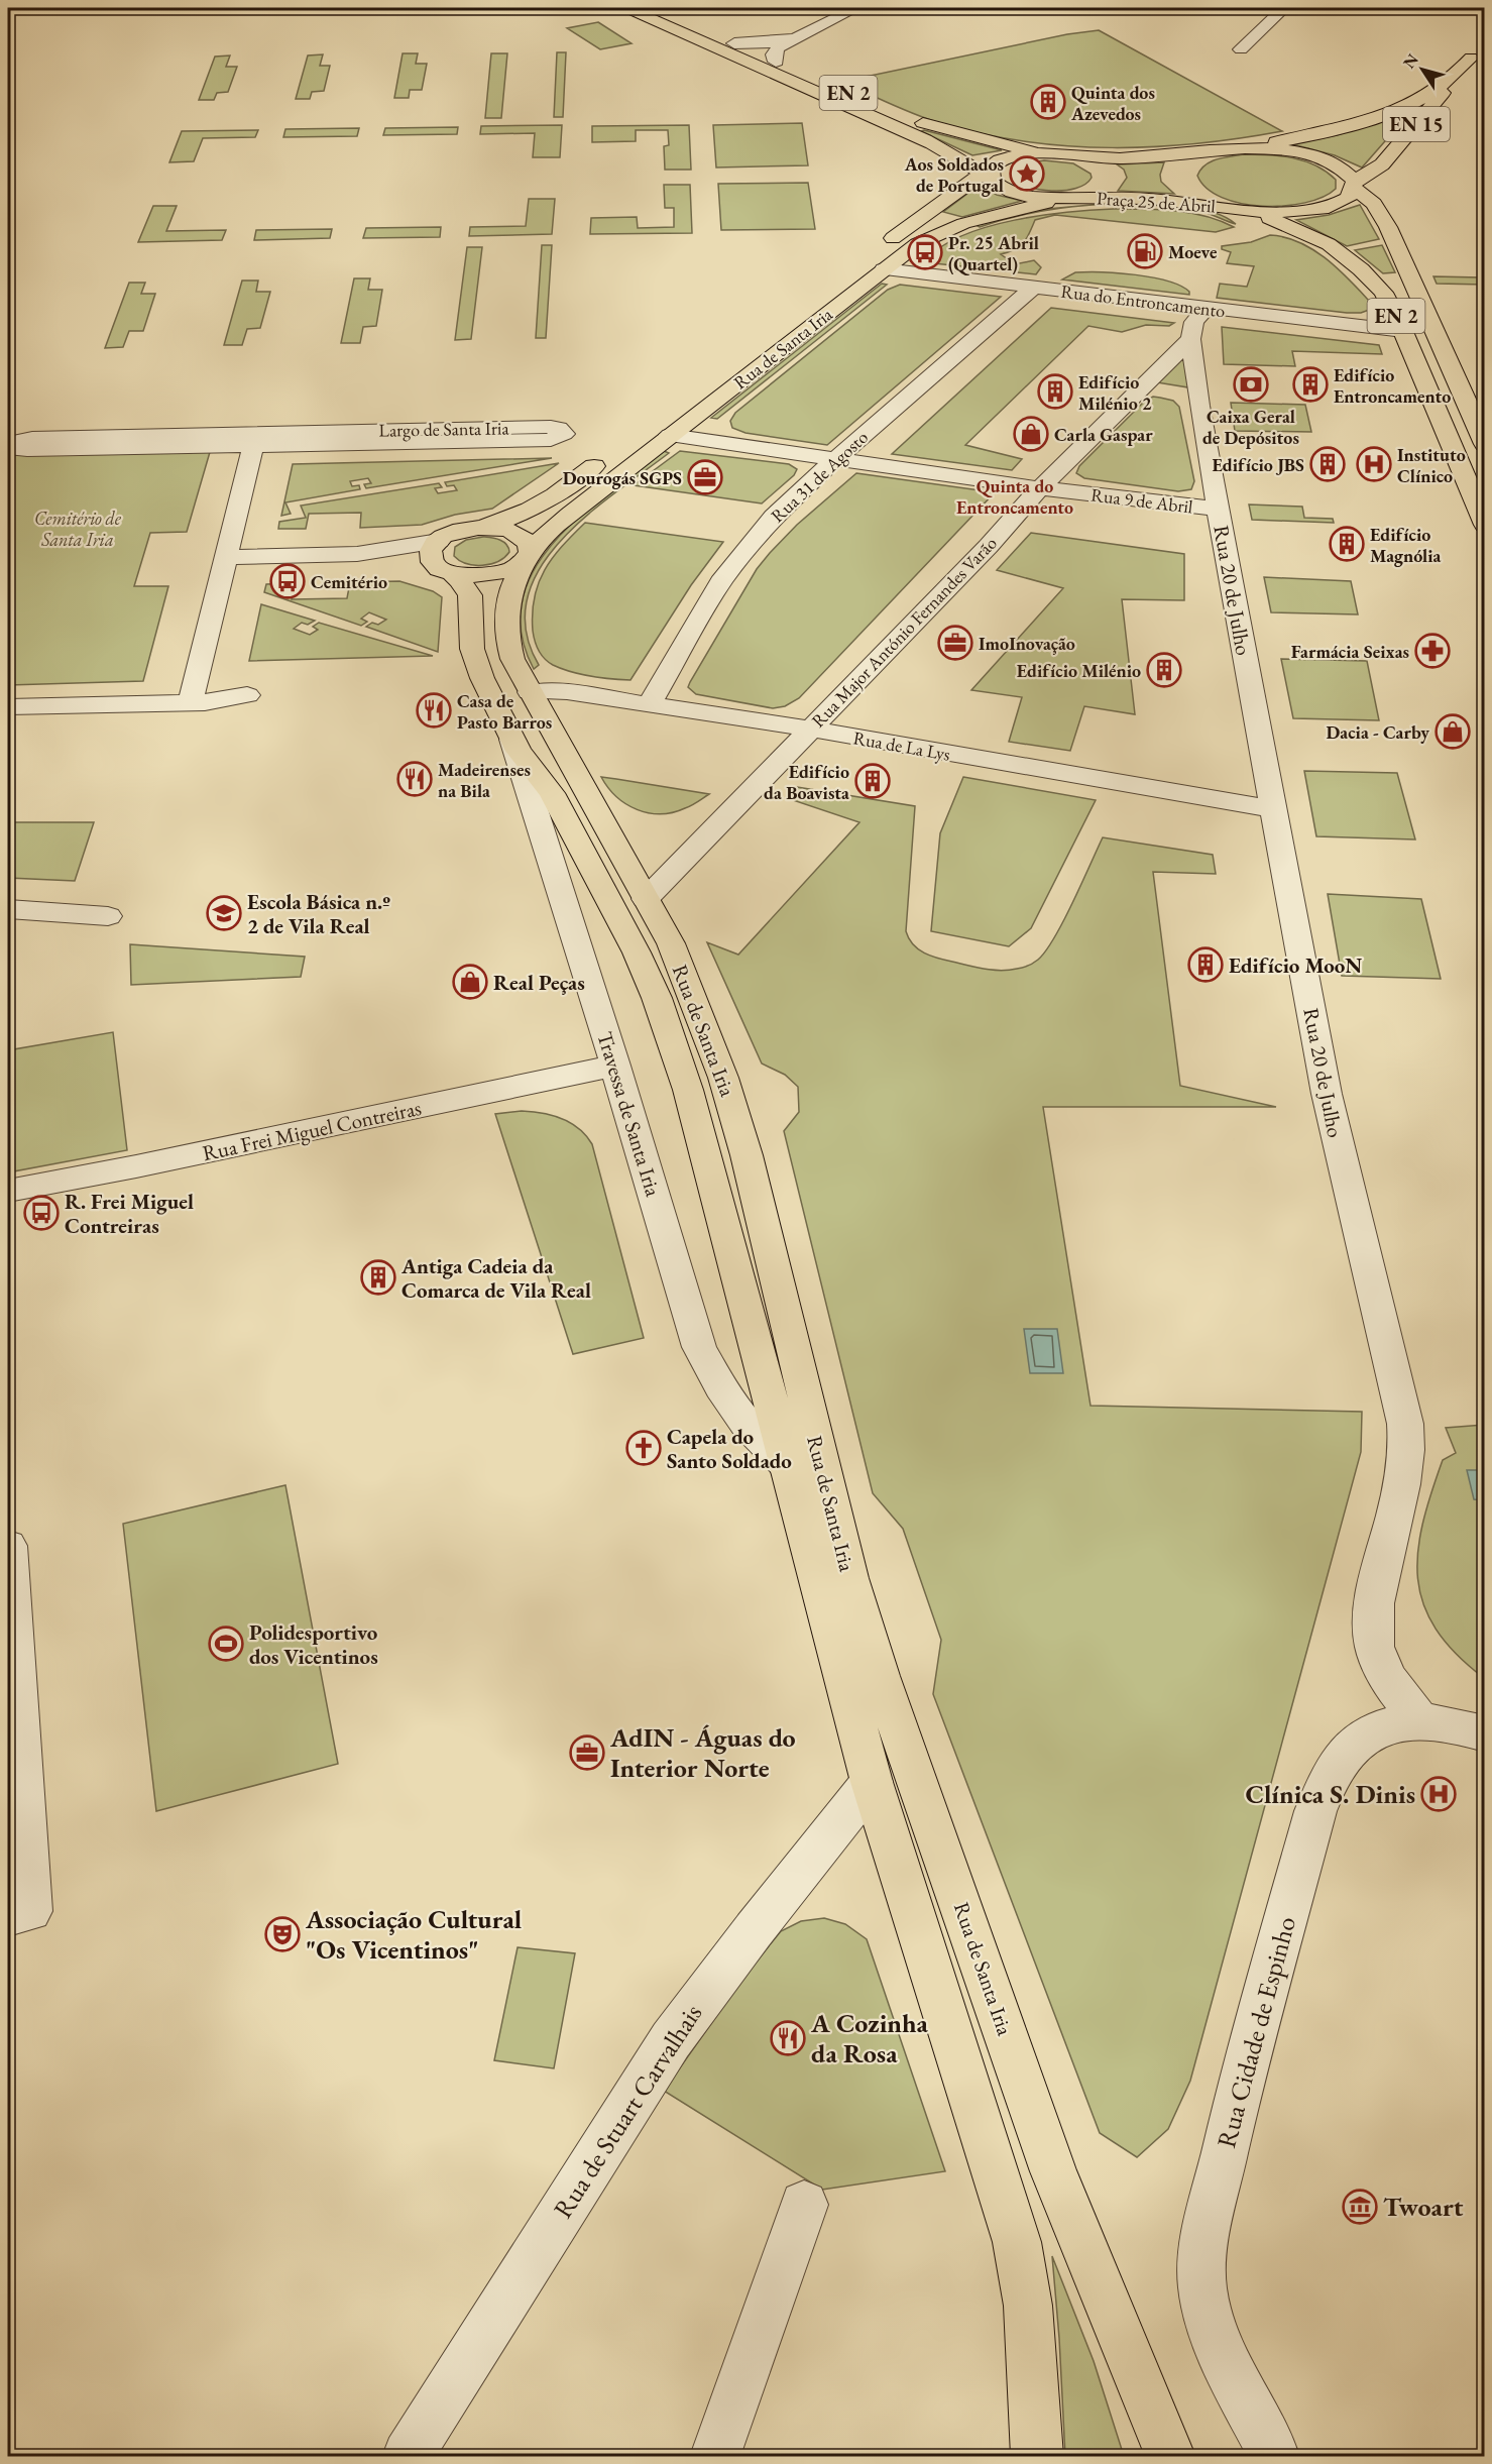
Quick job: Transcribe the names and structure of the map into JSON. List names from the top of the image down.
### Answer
{
  "streets": {
    "main road": [
      "EN 2",
      "EN 15",
      "Praça 25 de Abril",
      "Rua de Santa Iria"
    ],
    "street": [
      "Rua do Entroncamento",
      "Largo de Santa Iria",
      "Rua 31 de Agosto",
      "Rua 9 de Abril",
      "Rua 20 de Julho",
      "Rua Major António Fernandes Varão",
      "Rua de La Lys",
      "Travessa de Santa Iria",
      "Rua Frei Miguel Contreiras",
      "Rua Cidade de Espinho",
      "Rua de Stuart Carvalhais"
    ]
  },
  "crossings": [
    ["EN 2", "EN 15"],
    ["EN 2", "Praça 25 de Abril"],
    ["EN 2", "Rua do Entroncamento"],
    ["EN 15", "Praça 25 de Abril"],
    ["Praça 25 de Abril", "Rua de Santa Iria"],
    ["Rua do Entroncamento", "Rua de Santa Iria"],
    ["Rua do Entroncamento", "Rua 31 de Agosto"],
    ["Rua do Entroncamento", "Rua Major António Fernandes Varão"],
    ["Rua de Santa Iria", "Rua 9 de Abril"],
    ["Rua de Santa Iria", "Rua Major António Fernandes Varão"],
    ["Rua de Santa Iria", "Rua de La Lys"],
    ["Rua de Santa Iria", "Travessa de Santa Iria"],
    ["Rua de Santa Iria", "Rua de Stuart Carvalhais"],
    ["Rua 31 de Agosto", "Rua 9 de Abril"],
    ["Rua 31 de Agosto", "Rua de La Lys"],
    ["Rua 9 de Abril", "Rua 20 de Julho"],
    ["Rua 9 de Abril", "Rua Major António Fernandes Varão"],
    ["Rua 20 de Julho", "Rua Major António Fernandes Varão"],
    ["Rua 20 de Julho", "Rua de La Lys"],
    ["Rua 20 de Julho", "Rua Cidade de Espinho"],
    ["Rua Major António Fernandes Varão", "Rua de La Lys"],
    ["Travessa de Santa Iria", "Rua Frei Miguel Contreiras"]
  ],
  "districts": ["Quinta do Entroncamento"],
  "parks": ["Cemitério de Santa Iria"],
  "places": {
    "building": [
      "Quinta dos Azevedos",
      "Edifício Entroncamento",
      "Edifício Milénio 2",
      "Edifício JBS",
      "Edifício Magnólia",
      "Edifício Milénio",
      "Edifício da Boavista",
      "Edifício MooN",
      "Antiga Cadeia da Comarca de Vila Real"
    ],
    "place": ["Aos Soldados de Portugal"],
    "fuel station": ["Moeve"],
    "bus stop": ["Pr. 25 Abril (Quartel)", "Cemitério", "R. Frei Miguel Contreiras"],
    "bank": ["Caixa Geral de Depósitos"],
    "shop": ["Carla Gaspar", "Dacia - Carby", "Real Peças"],
    "hospital": ["Instituto Clínico", "Clínica S. Dinis"],
    "office": ["Dourogás SGPS", "ImoInovação", "AdIN - Águas do Interior Norte"],
    "pharmacy": ["Farmácia Seixas"],
    "restaurant": ["Casa de Pasto Barros", "Madeirenses na Bila", "A Cozinha da Rosa"],
    "school or university": ["Escola Básica n.º 2 de Vila Real"],
    "church": ["Capela do Santo Soldado"],
    "sports": ["Polidesportivo dos Vicentinos"],
    "theatre": ["Associação Cultural \"Os Vicentinos\""],
    "museum": ["Twoart"]
  },
  "north": "top left"
}
